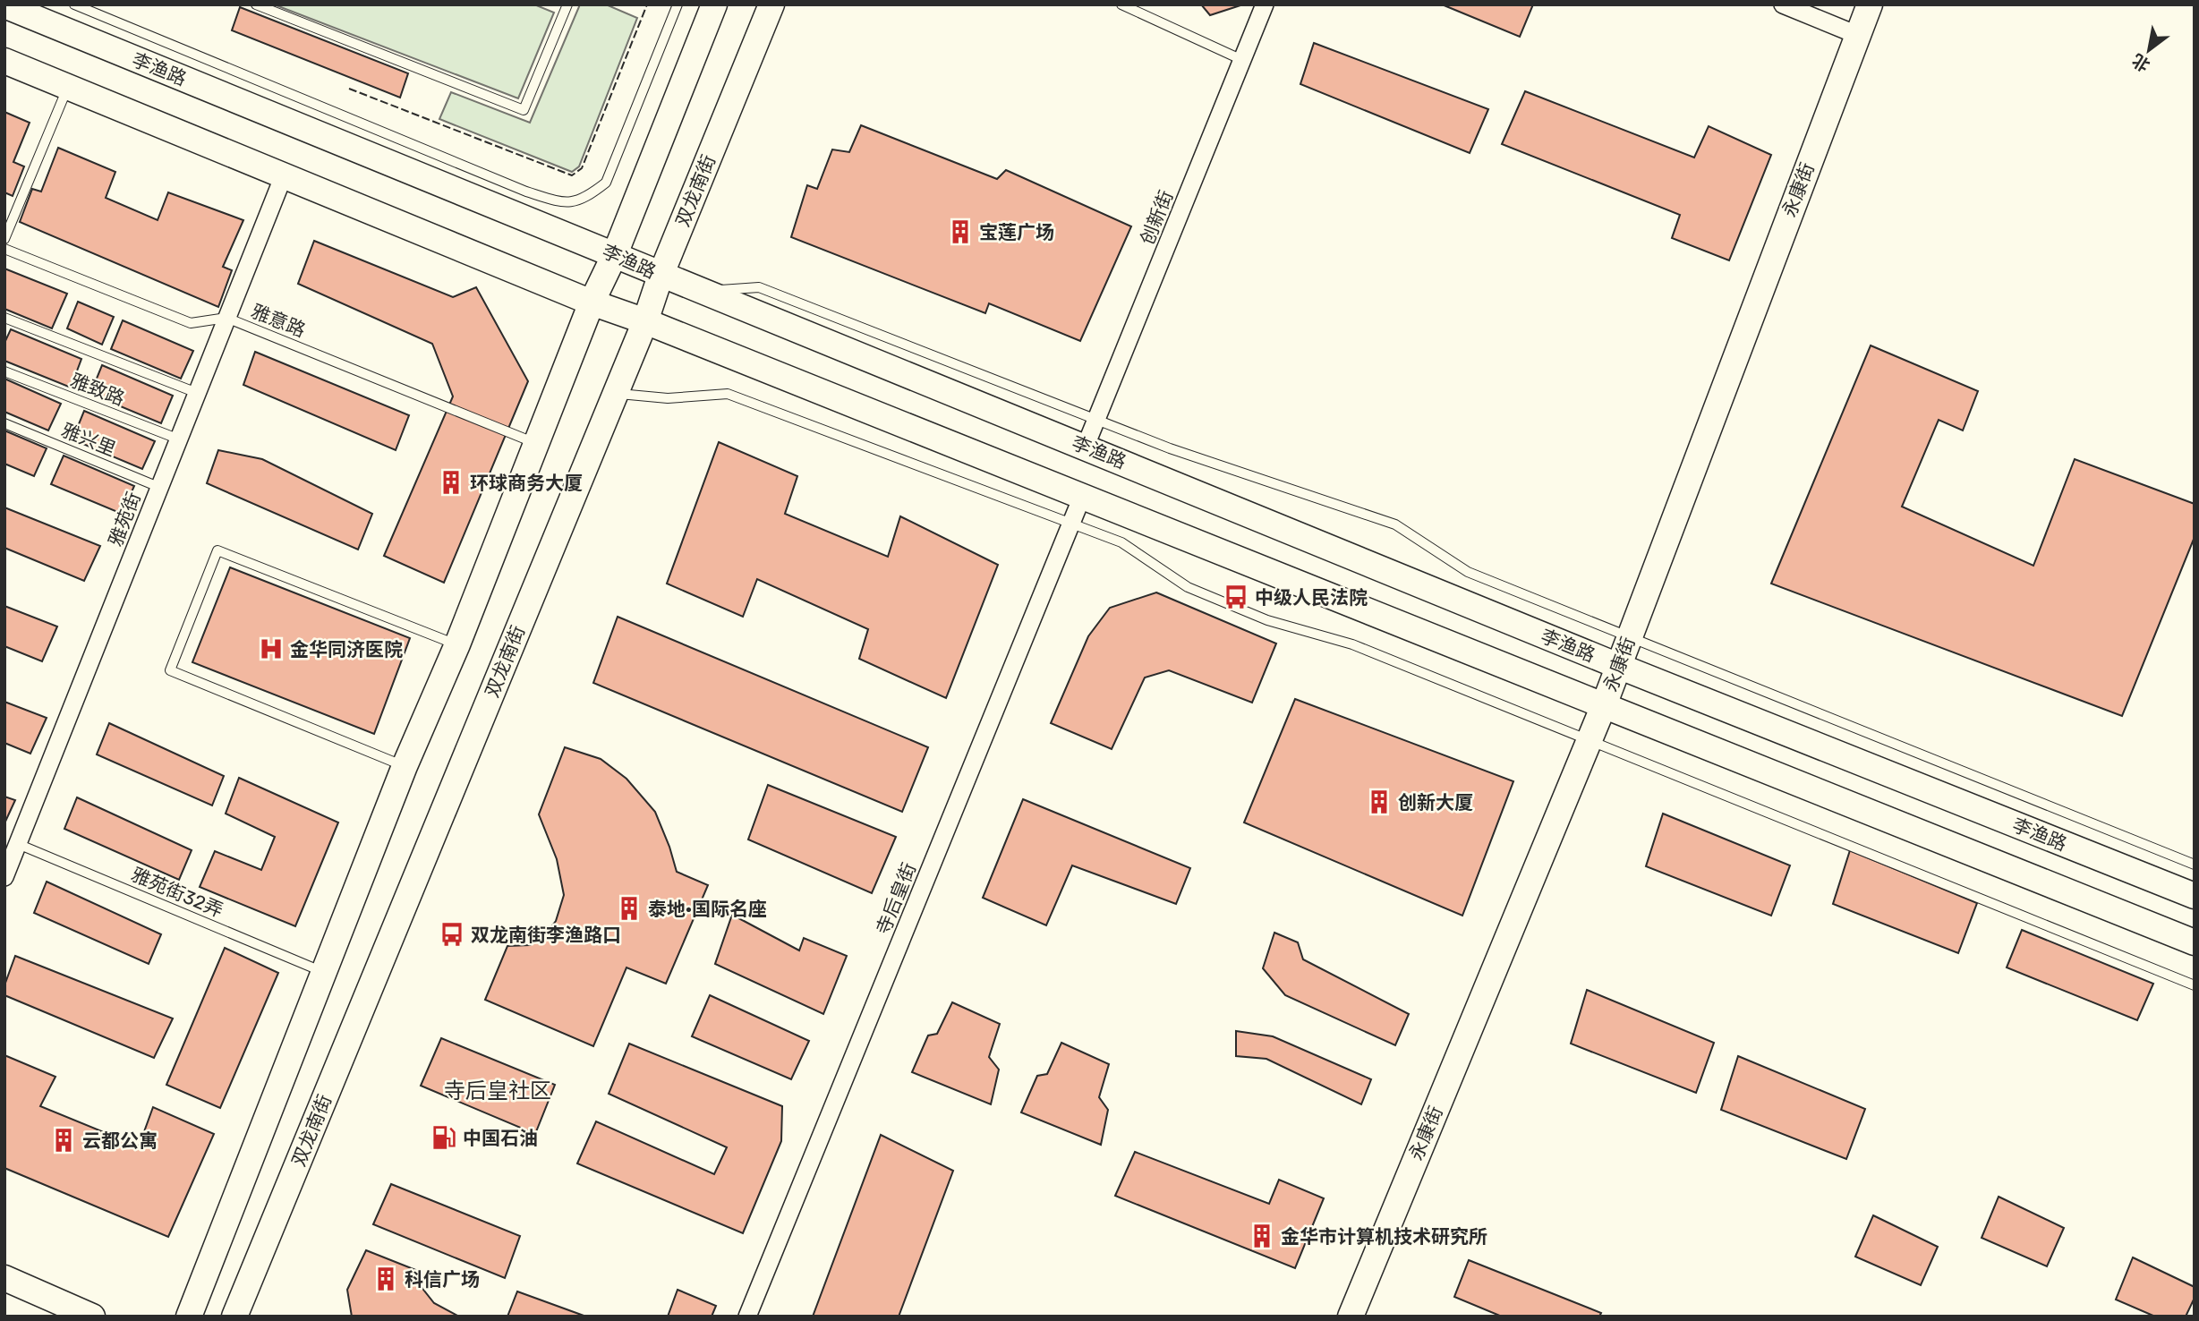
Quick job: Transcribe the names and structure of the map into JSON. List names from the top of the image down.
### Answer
{
  "streets": {
    "main road": ["李渔路", "永康街", "双龙南街"],
    "street": ["创新街", "雅苑街", "寺后皇街"],
    "lane": [
      "雅意路",
      "雅致路",
      "雅兴里",
      "雅苑街32弄"
    ]
  },
  "crossings": [
    ["李渔路", "永康街"],
    ["李渔路", "双龙南街"],
    ["李渔路", "创新街"],
    ["雅意路", "雅苑街"],
    ["雅致路", "雅苑街"],
    ["雅兴里", "雅苑街"],
    ["雅苑街", "雅苑街32弄"]
  ],
  "districts": ["寺后皇社区"],
  "places": {
    "building": [
      "宝莲广场",
      "环球商务大厦",
      "创新大厦",
      "泰地·国际名座",
      "云都公寓",
      "金华市计算机技术研究所",
      "科信广场"
    ],
    "bus stop": ["中级人民法院", "双龙南街李渔路口"],
    "hospital": ["金华同济医院"],
    "fuel station": ["中国石油"]
  },
  "north": "bottom left"
}
